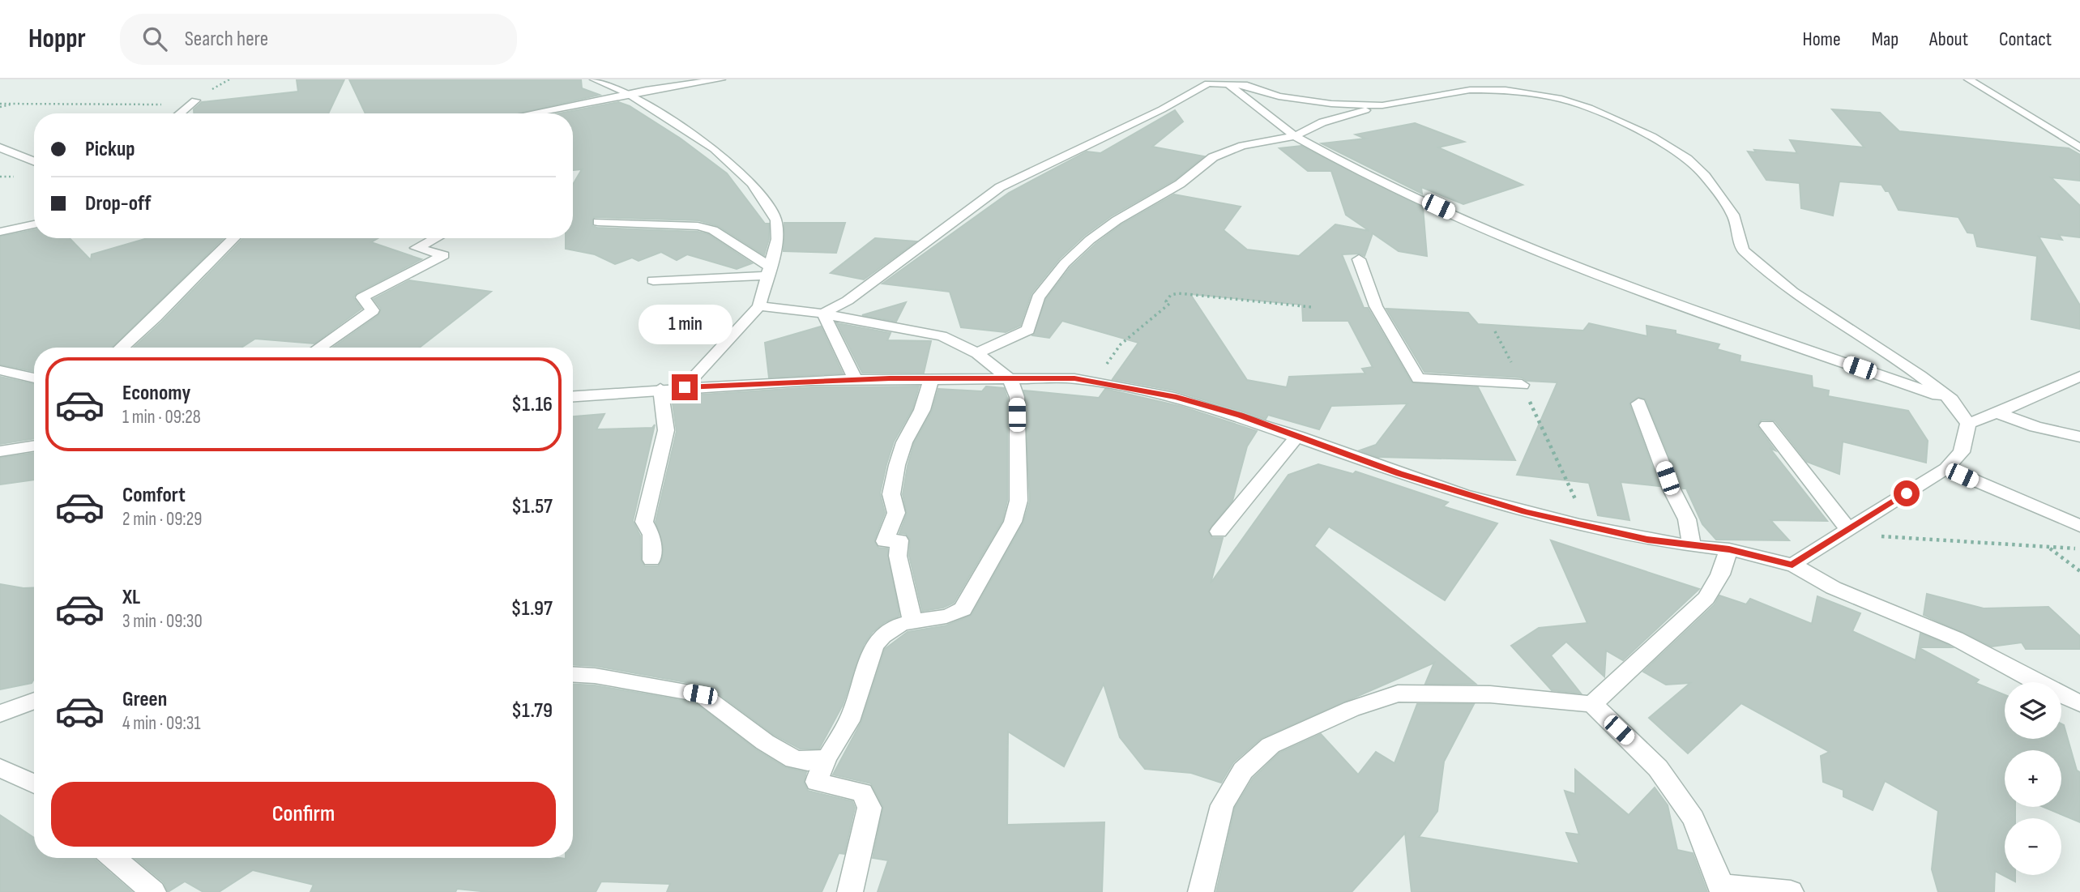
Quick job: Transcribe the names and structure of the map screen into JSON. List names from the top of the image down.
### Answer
{
  "page": {
    "header": "Hoppr",
    "search": "Search here",
    "nav": [
      "Home",
      "Map",
      "About",
      "Contact"
    ],
    "banner": ["Pickup", "Drop-off"],
    "bubble": "1 min",
    "list": [
      {
        "name": "Economy",
        "note": "1 min · 09:28",
        "value": "$1.16"
      },
      {
        "name": "Comfort",
        "note": "2 min · 09:29",
        "value": "$1.57"
      },
      {
        "name": "XL",
        "note": "3 min · 09:30",
        "value": "$1.97"
      },
      {
        "name": "Green",
        "note": "4 min · 09:31",
        "value": "$1.79"
      }
    ],
    "map_buttons": ["+", "−"],
    "buttons": "Confirm"
  }
}
